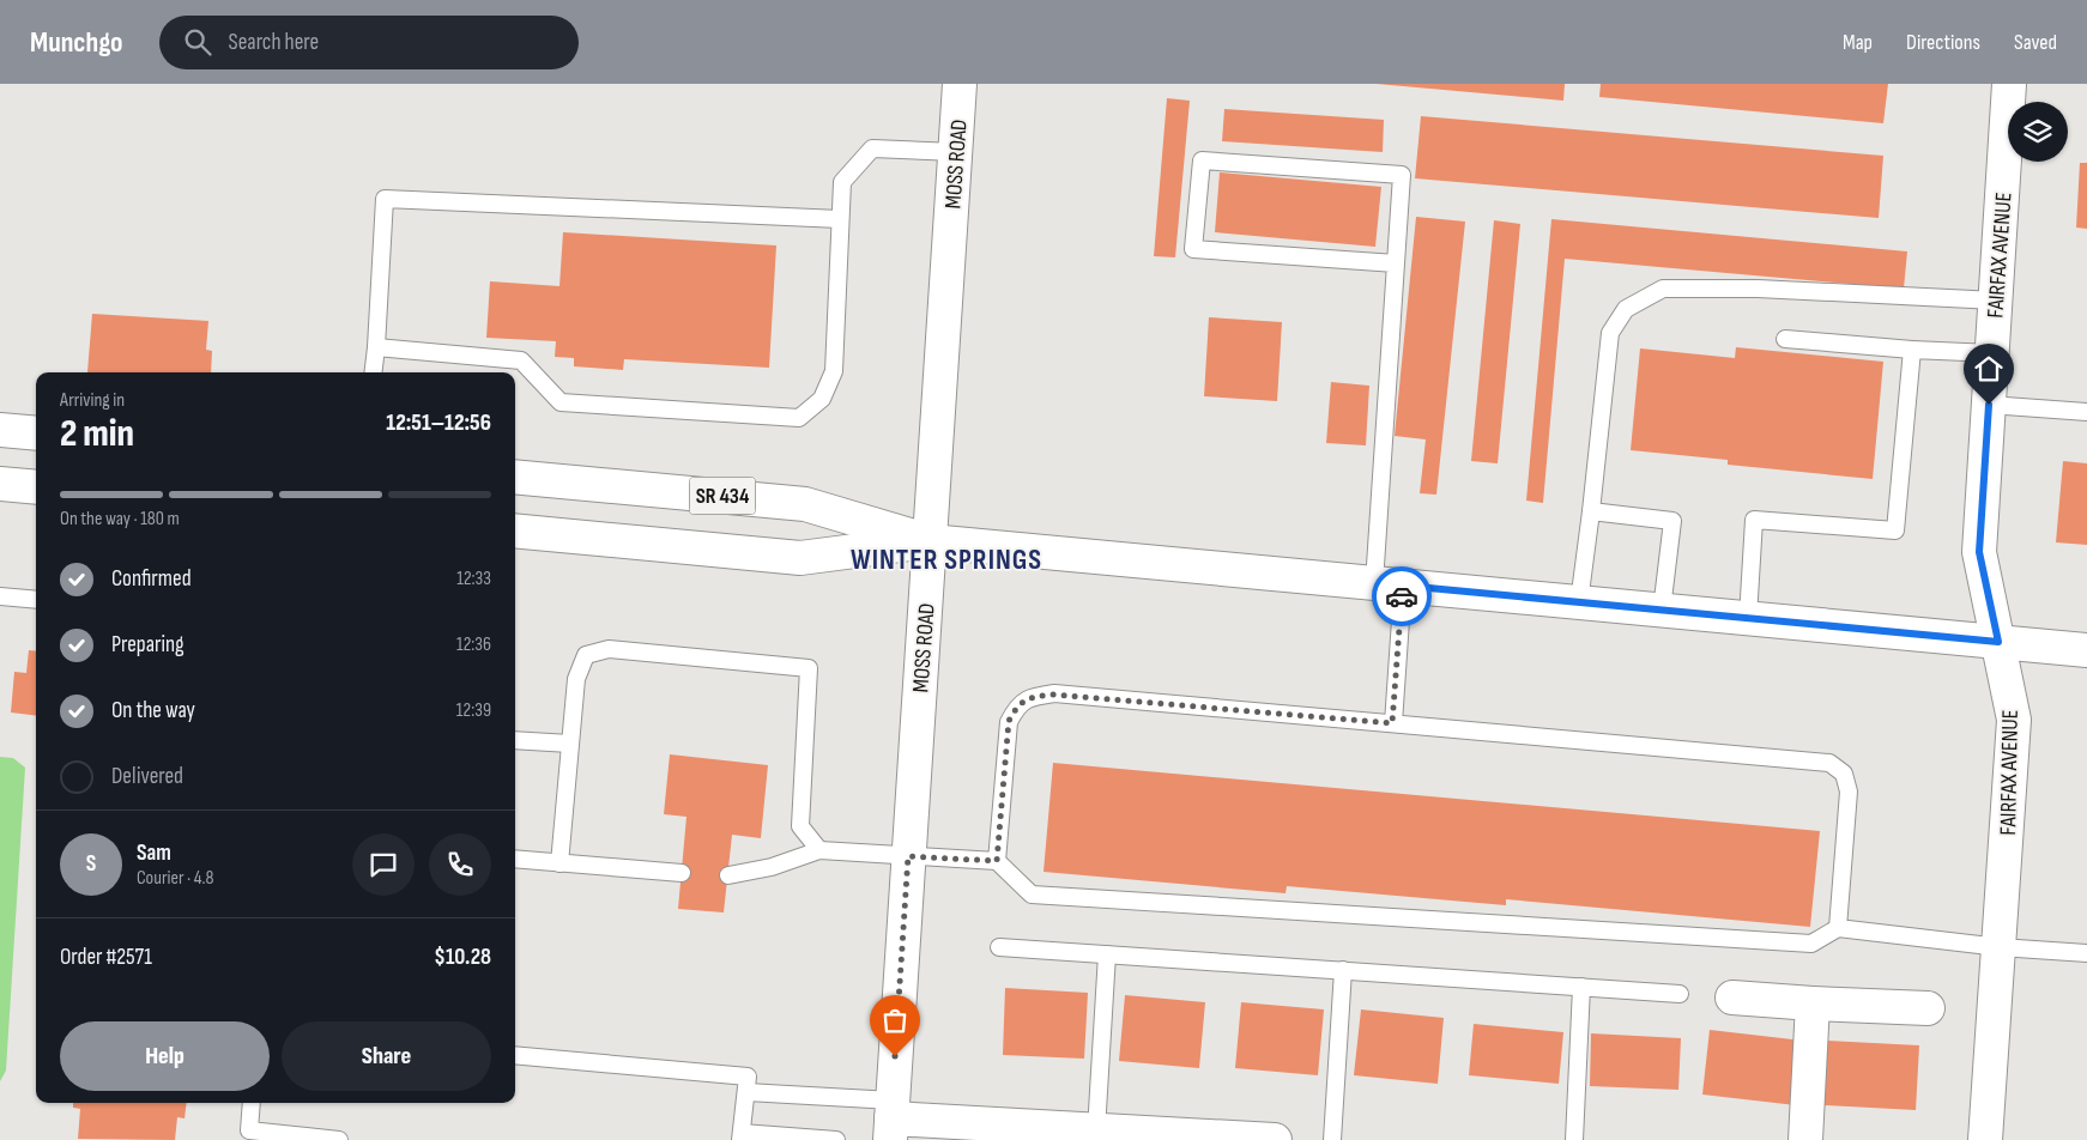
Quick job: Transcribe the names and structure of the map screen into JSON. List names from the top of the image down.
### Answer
{
  "streets": {
    "street": ["MOSS ROAD", "FAIRFAX AVENUE", "SR 434"]
  },
  "crossings": [
    ["MOSS ROAD", "SR 434"],
    ["FAIRFAX AVENUE", "SR 434"]
  ],
  "districts": ["WINTER SPRINGS"],
  "page": {
    "header": "Munchgo",
    "search": "Search here",
    "nav": ["Map", "Directions", "Saved"],
    "heading": ["2 min", "Arriving in", "12:51–12:56"],
    "panel": [
      "Sam",
      "Courier · 4.8",
      "Order #2571",
      "$10.28"
    ],
    "bar": "On the way · 180 m",
    "list": [
      ["Confirmed", "12:33"],
      ["Preparing", "12:36"],
      ["On the way", "12:39"],
      "Delivered"
    ],
    "round": "S",
    "buttons": ["Help", "Share"]
  }
}
